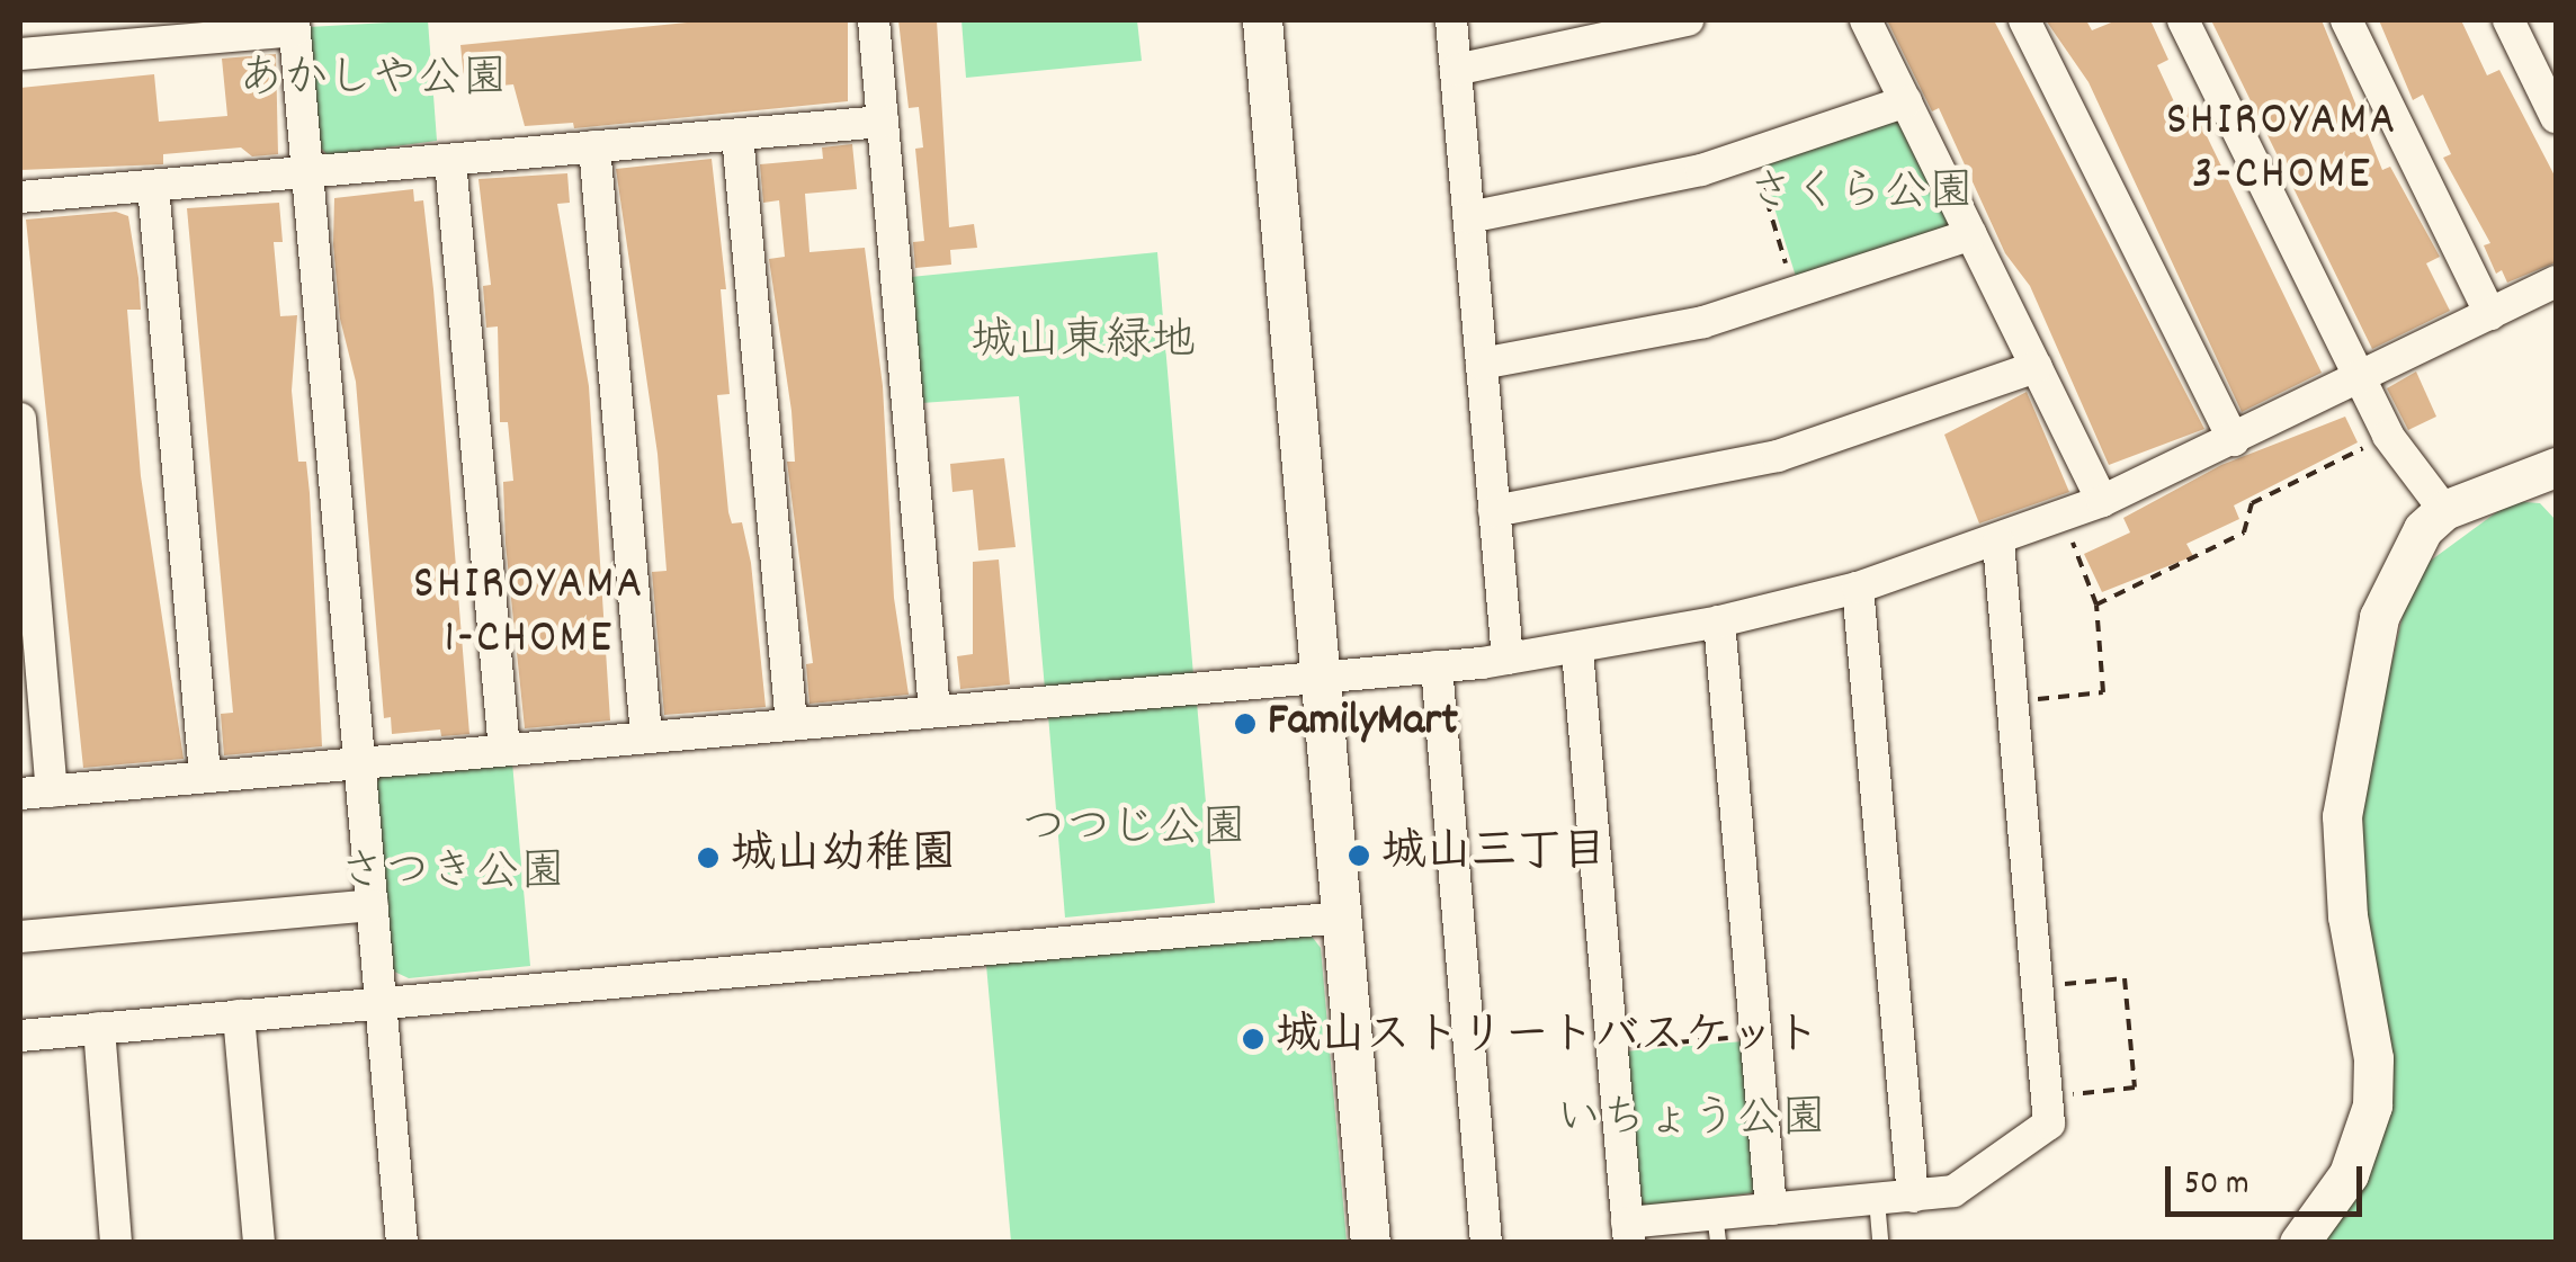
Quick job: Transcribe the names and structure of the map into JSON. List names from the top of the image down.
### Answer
{
  "districts": ["SHIROYAMA 3-CHOME", "SHIROYAMA 1-CHOME"],
  "parks": [
    "あかしや公園",
    "さくら公園",
    "城山東緑地",
    "つつじ公園",
    "さつき公園",
    "いちょう公園"
  ],
  "places": [
    "FamilyMart",
    "城山三丁目",
    "城山幼稚園",
    "城山ストリートバスケット"
  ],
  "scale_bar": "50 m"
}
